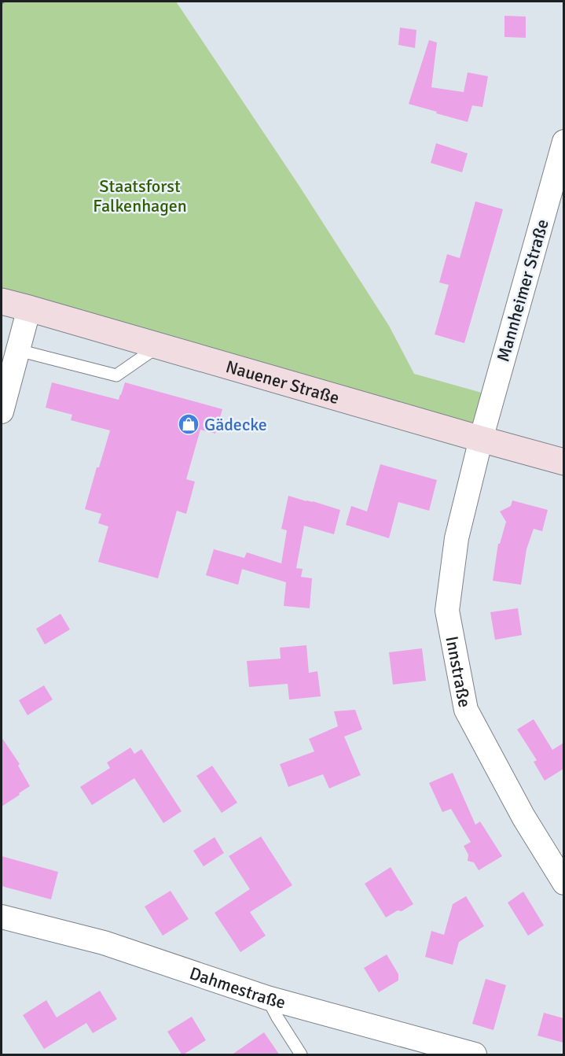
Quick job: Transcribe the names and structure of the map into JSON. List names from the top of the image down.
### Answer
{
  "streets": {
    "main road": ["Nauener Straße"],
    "street": ["Mannheimer Straße", "Innstraße", "Dahmestraße"]
  },
  "crossings": [
    ["Mannheimer Straße", "Nauener Straße"],
    ["Mannheimer Straße", "Innstraße"],
    ["Nauener Straße", "Innstraße"]
  ],
  "parks": ["Staatsforst Falkenhagen"],
  "places": {
    "shop": ["Gädecke"]
  }
}
